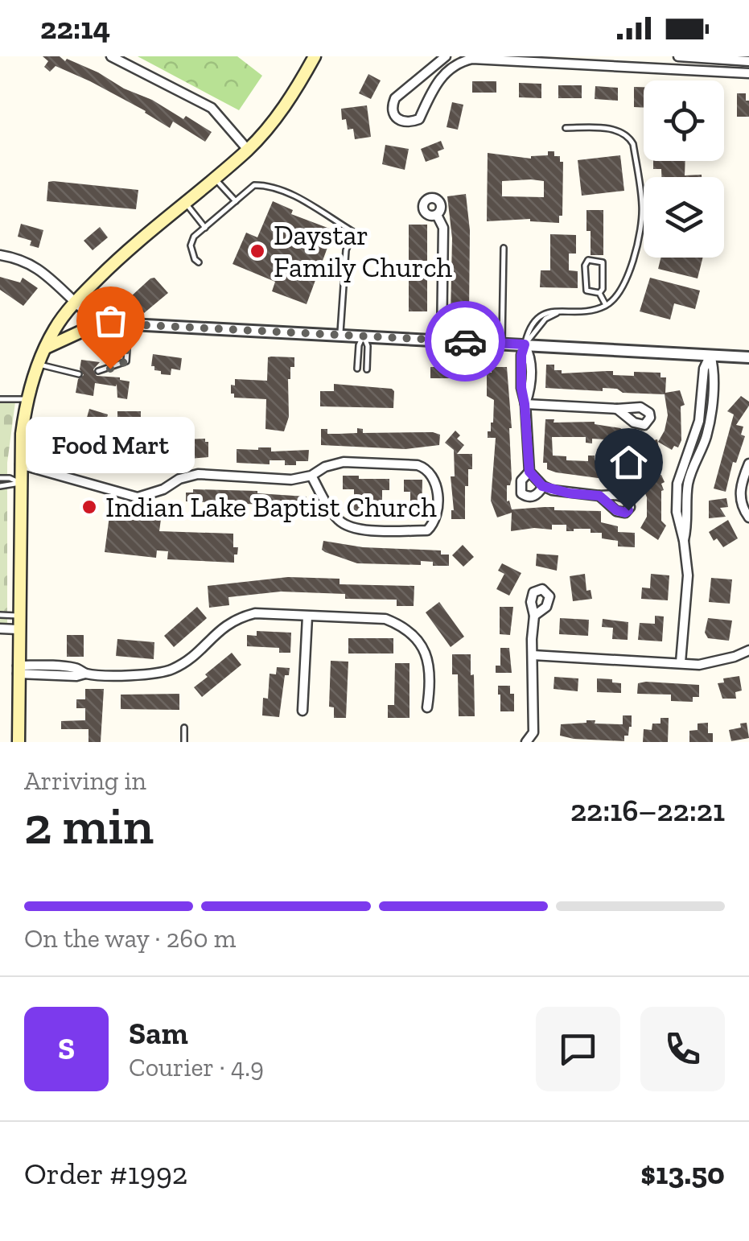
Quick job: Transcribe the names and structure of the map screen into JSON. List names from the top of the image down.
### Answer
{
  "places": ["Daystar Family Church", "Food Mart", "Indian Lake Baptist Church"],
  "page": {
    "status": "22:14",
    "bubble": "Food Mart",
    "heading": ["2 min", "Arriving in", "22:16–22:21"],
    "panel": [
      "Sam",
      "Courier · 4.9",
      "Order #1992",
      "$13.50"
    ],
    "bar": "On the way · 260 m",
    "round": "S"
  }
}
